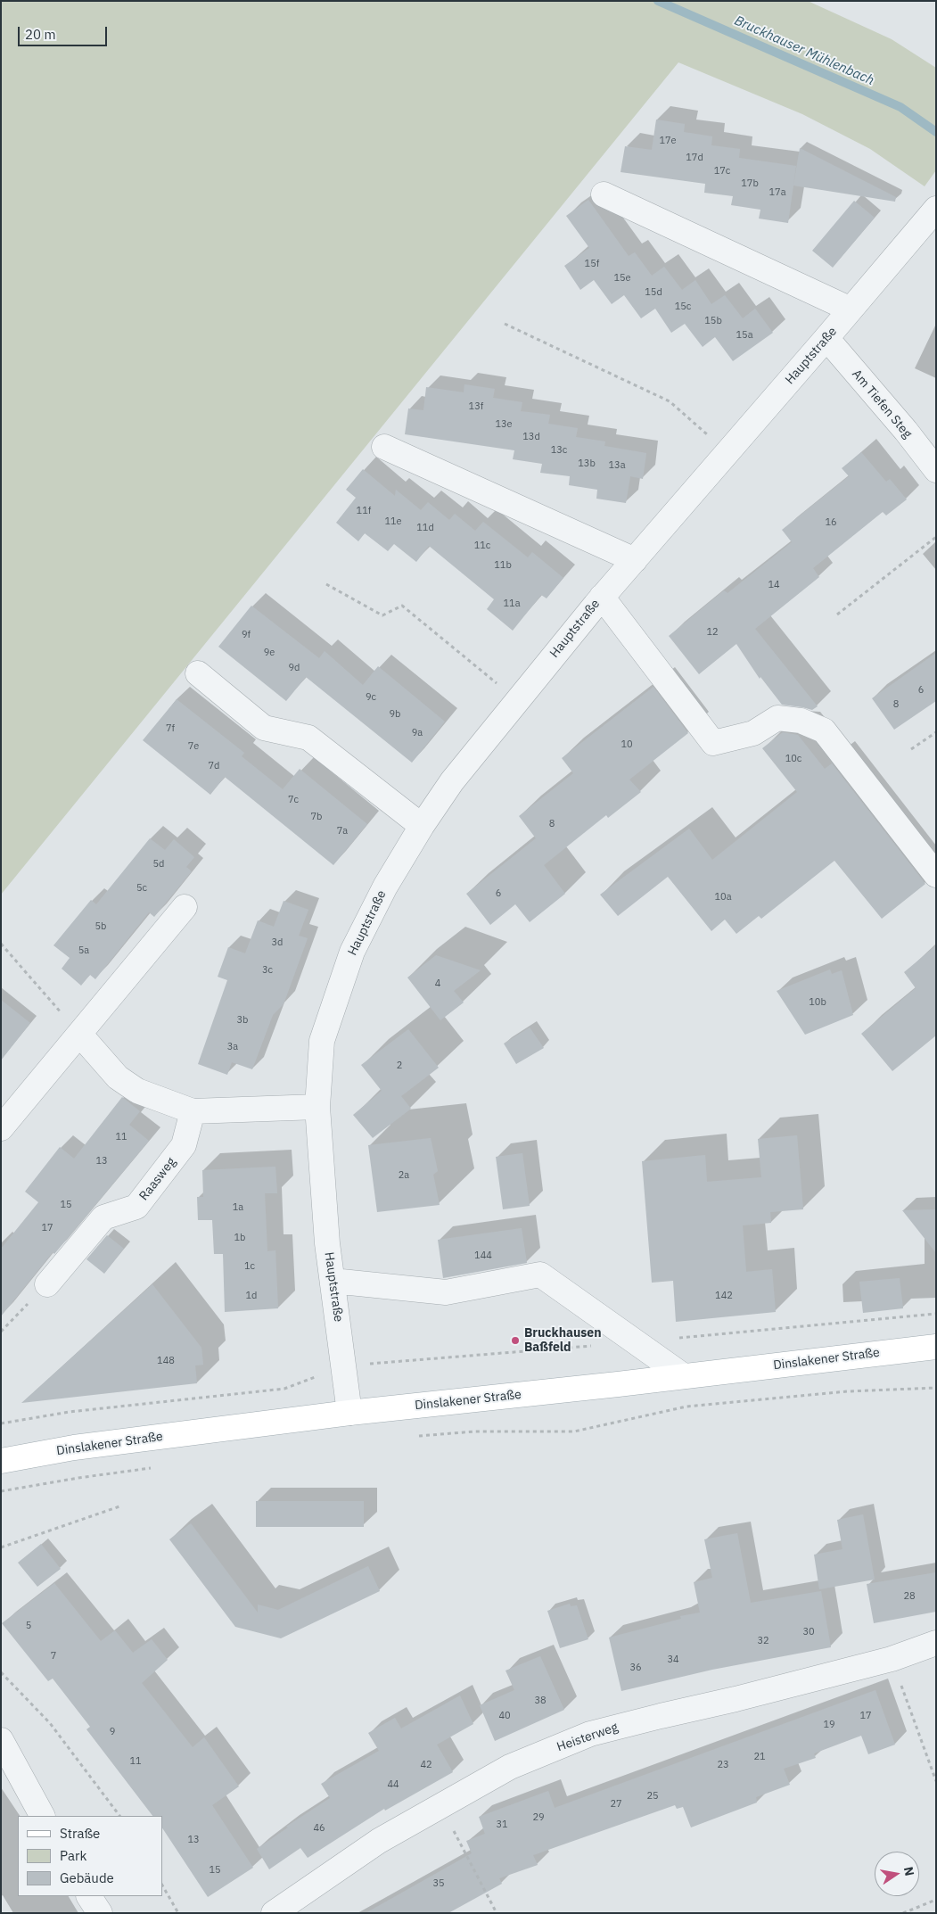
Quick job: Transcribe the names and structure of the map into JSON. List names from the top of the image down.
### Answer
{
  "streets": {
    "main road": ["Dinslakener Straße"],
    "street": [
      "Hauptstraße",
      "Am Tiefen Steg",
      "Raasweg",
      "Heisterweg"
    ]
  },
  "crossings": [
    ["Hauptstraße", "Am Tiefen Steg"],
    ["Hauptstraße", "Dinslakener Straße"]
  ],
  "water": ["Bruckhauser Mühlenbach"],
  "places": ["Bruckhausen Baßfeld"],
  "house_numbers": [
    "17e",
    "17d",
    "17c",
    "17b",
    "17a",
    "15f",
    "15e",
    "15d",
    "15c",
    "15b",
    "15a",
    "13f",
    "13e",
    "13d",
    "13c",
    "13b",
    "13a",
    "11f",
    "11e",
    "16",
    "11d",
    "11c",
    "11b",
    "14",
    "11a",
    "12",
    "9f",
    "9e",
    "9d",
    "6",
    "9c",
    "8",
    "9b",
    "7f",
    "9a",
    "10",
    "7e",
    "10c",
    "7d",
    "7c",
    "7b",
    "8",
    "7a",
    "5d",
    "5c",
    "6",
    "10a",
    "5b",
    "3d",
    "5a",
    "3c",
    "4",
    "10b",
    "3b",
    "3a",
    "2",
    "11",
    "13",
    "2a",
    "15",
    "1a",
    "17",
    "1b",
    "144",
    "1c",
    "1d",
    "142",
    "148",
    "28",
    "5",
    "30",
    "32",
    "7",
    "34",
    "36",
    "38",
    "40",
    "17",
    "19",
    "9",
    "21",
    "11",
    "42",
    "23",
    "44",
    "25",
    "27",
    "29",
    "31",
    "46",
    "13",
    "15",
    "35"
  ],
  "legend": ["Straße", "Park", "Gebäude"],
  "scale_bar": "20 m",
  "north": "right"
}
